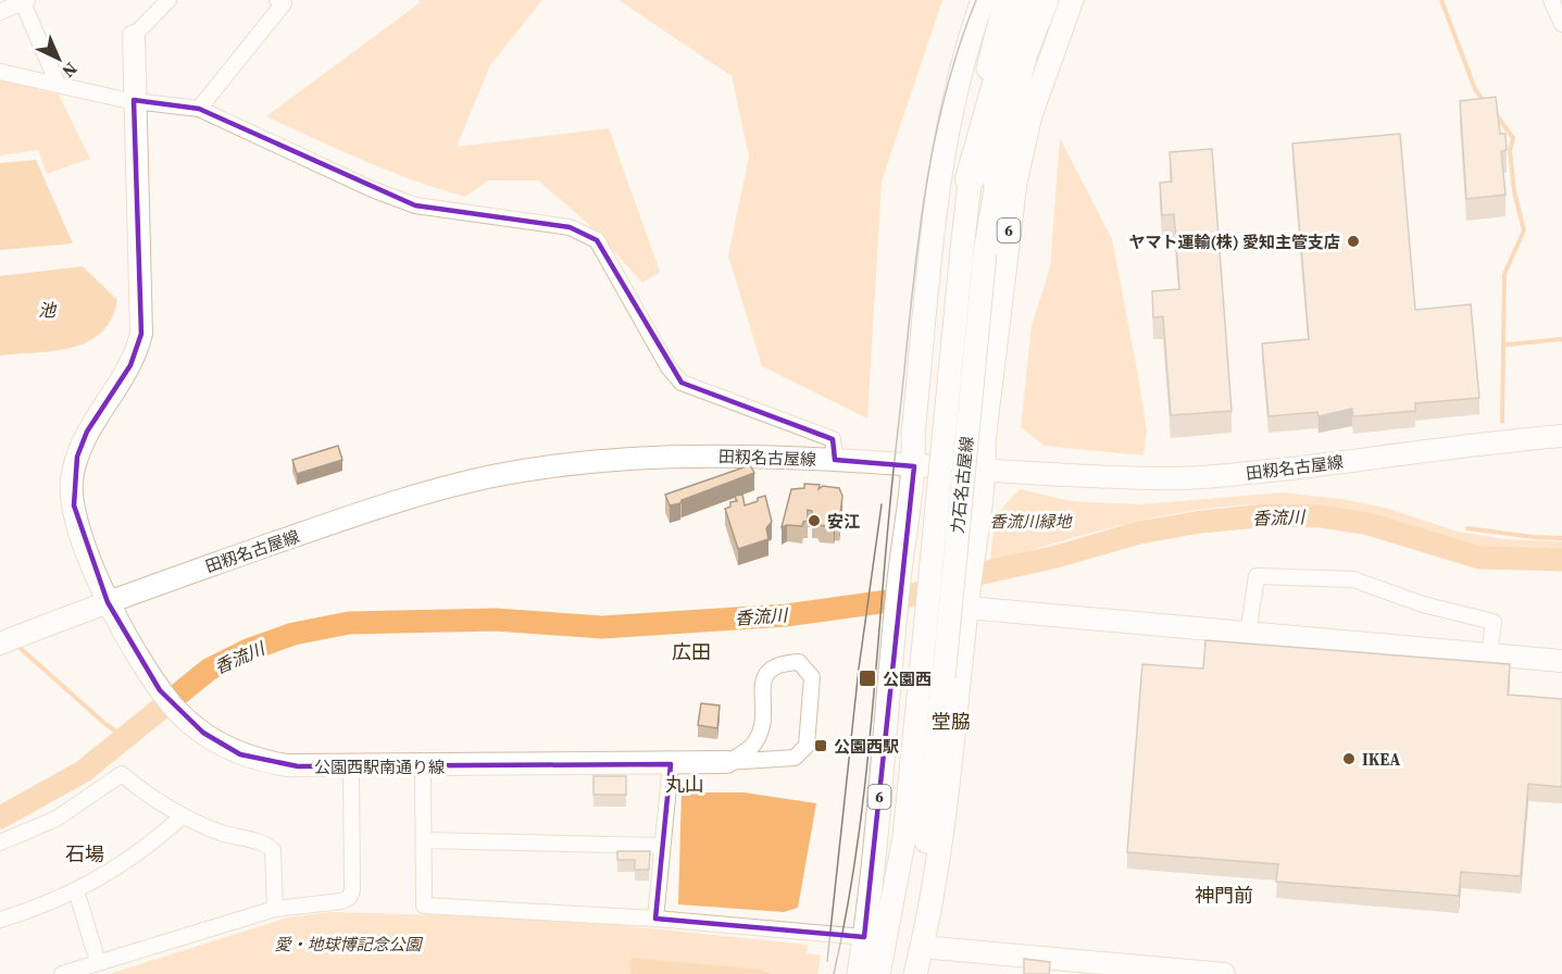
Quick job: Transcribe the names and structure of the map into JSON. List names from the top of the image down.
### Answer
{
  "streets": {
    "main road": ["6", "力石名古屋線"],
    "street": ["田籾名古屋線", "公園西駅南通り線"]
  },
  "crossings": [
    ["6", "田籾名古屋線"],
    ["田籾名古屋線", "公園西駅南通り線"]
  ],
  "districts": [
    "広田",
    "堂脇",
    "丸山",
    "石場",
    "神門前"
  ],
  "water": ["池", "香流川"],
  "parks": ["香流川緑地", "愛・地球博記念公園"],
  "places": {
    "other": ["ヤマト運輸(株) 愛知主管支店", "安江", "IKEA"],
    "transit": ["公園西", "公園西駅"]
  },
  "north": "bottom right"
}
